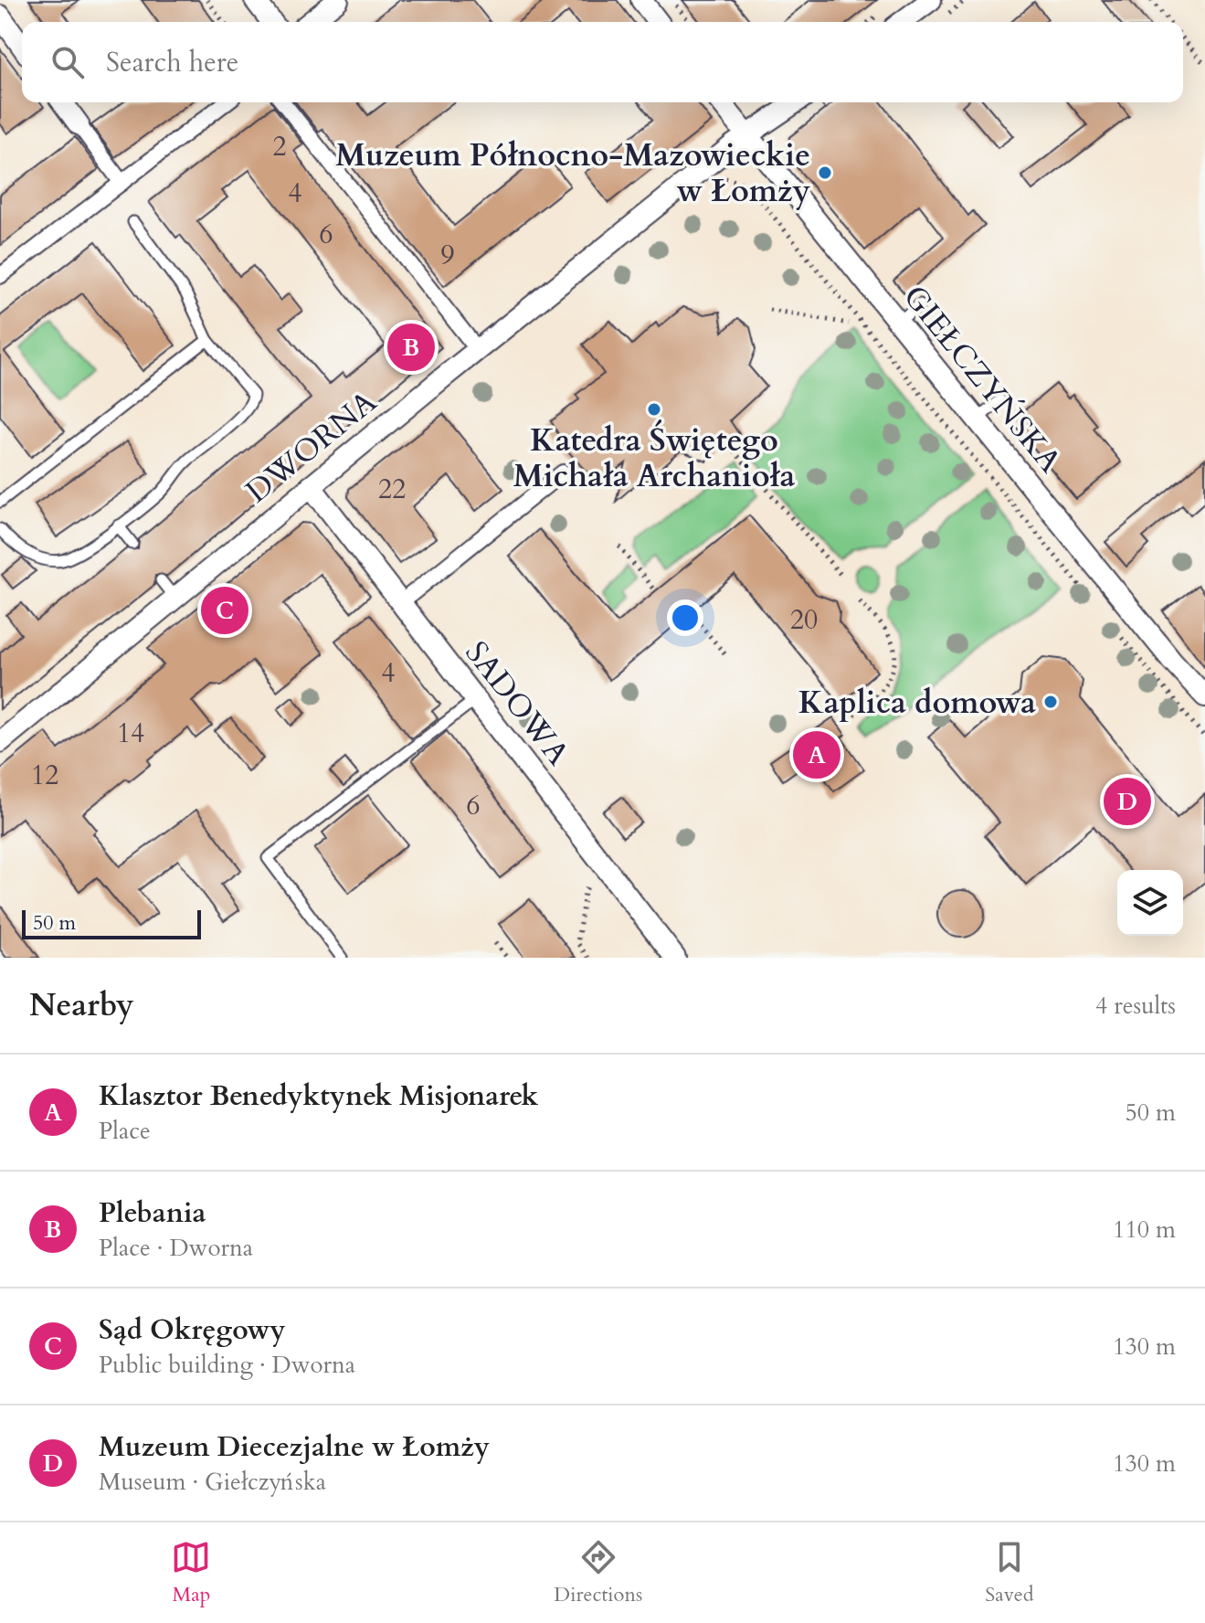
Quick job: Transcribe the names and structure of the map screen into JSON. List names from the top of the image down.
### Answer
{
  "streets": {
    "street": ["GIEŁCZYŃSKA", "DWORNA", "SADOWA"]
  },
  "crossings": [
    ["GIEŁCZYŃSKA", "DWORNA"],
    ["DWORNA", "SADOWA"]
  ],
  "places": ["Muzeum Północno-Mazowieckie w Łomży", "Katedra Świętego Michała Archanioła", "Kaplica domowa"],
  "house_numbers": [
    "2",
    "4",
    "6",
    "9",
    "22",
    "20",
    "4",
    "14",
    "12",
    "6"
  ],
  "scale_bar": "50 m",
  "page": {
    "search": "Search here",
    "pins": [
      "B",
      "C",
      "A",
      "D"
    ],
    "scale": "50 m",
    "heading": ["Nearby", "4 results"],
    "list": [
      {
        "mark": "A",
        "name": "Klasztor Benedyktynek Misjonarek",
        "note": "Place",
        "value": "50 m"
      },
      {
        "mark": "B",
        "name": "Plebania",
        "note": "Place · Dworna",
        "value": "110 m"
      },
      {
        "mark": "C",
        "name": "Sąd Okręgowy",
        "note": "Public building · Dworna",
        "value": "130 m"
      },
      {
        "mark": "D",
        "name": "Muzeum Diecezjalne w Łomży",
        "note": "Museum · Giełczyńska",
        "value": "130 m"
      }
    ],
    "nav": ["Map", "Directions", "Saved"]
  }
}
